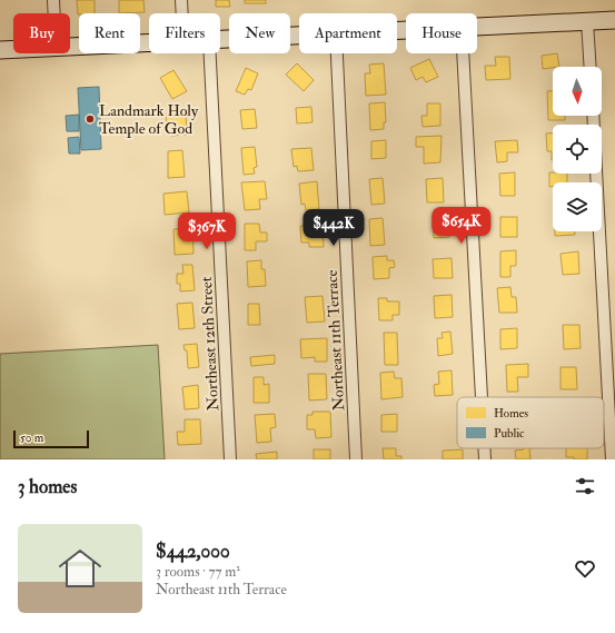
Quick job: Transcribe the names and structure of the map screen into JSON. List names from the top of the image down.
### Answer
{
  "streets": {
    "street": ["Northeast 11th Terrace", "Northeast 12th Street"]
  },
  "places": ["Landmark Holy Temple of God"],
  "legend": ["Homes", "Public"],
  "scale_bar": "50 m",
  "north": "bottom",
  "page": {
    "chip": [
      "Buy",
      "Rent",
      "Filters",
      "New",
      "Apartment",
      "House"
    ],
    "price": ["$654K", "$442K", "$367K"],
    "scale": "50 m",
    "heading": "3 homes",
    "list": [
      {
        "name": "$442,000",
        "note": "3 rooms · 77 m² · Northeast 11th Terrace"
      }
    ]
  }
}
